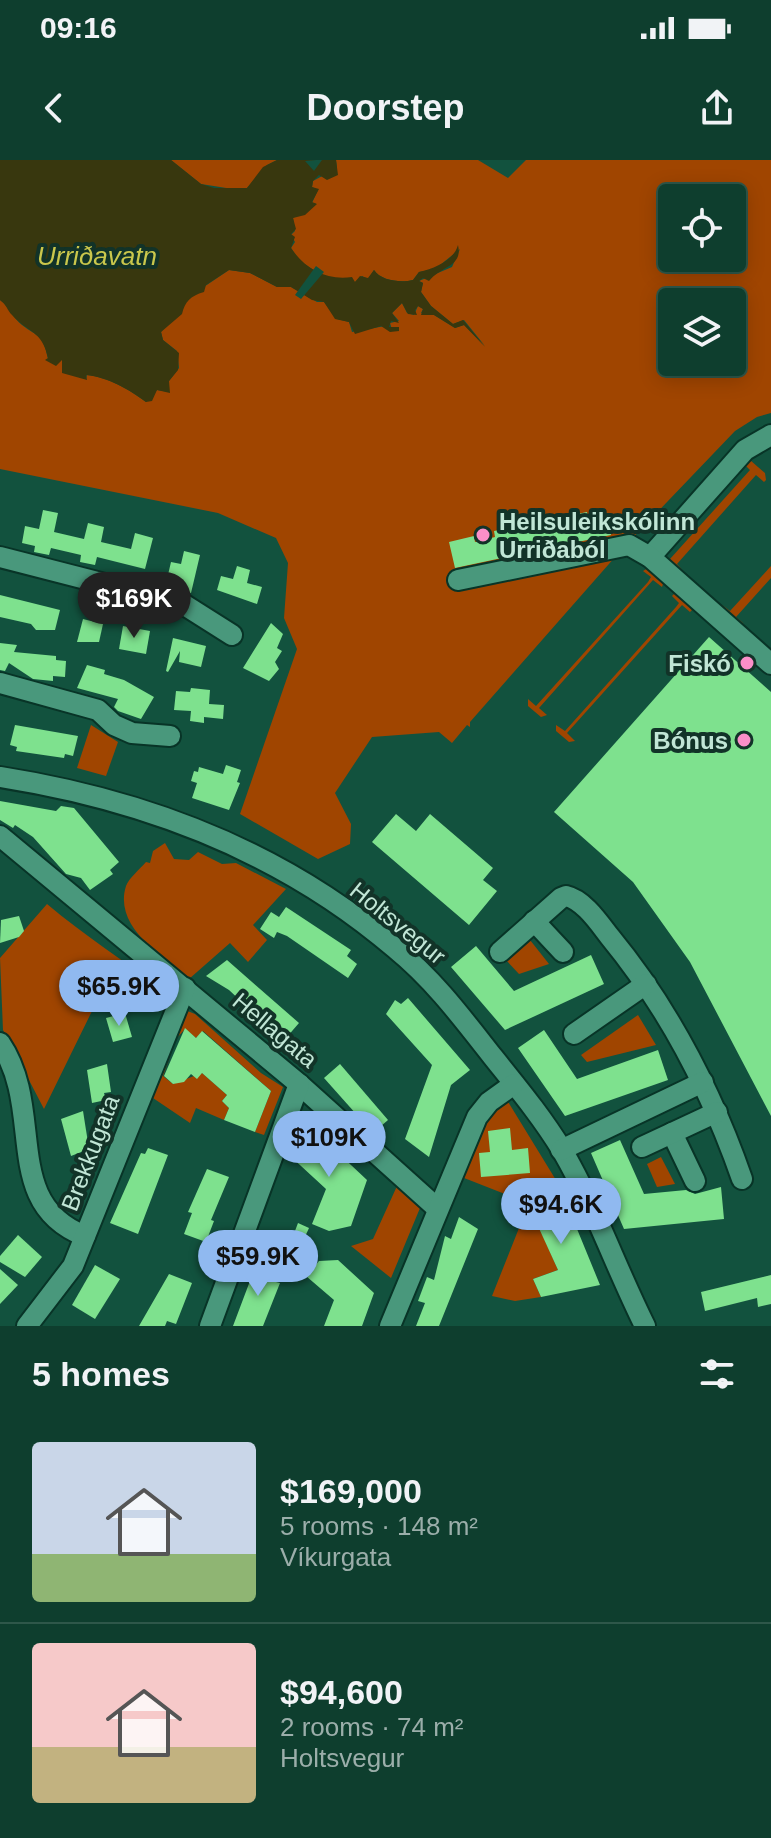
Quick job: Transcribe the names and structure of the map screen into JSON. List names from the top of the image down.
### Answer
{
  "streets": {
    "street": ["Holtsvegur", "Hellagata", "Brekkugata"]
  },
  "crossings": [
    ["Hellagata", "Brekkugata"]
  ],
  "water": ["Urriðavatn"],
  "places": ["Heilsuleikskólinn Urriðaból", "Fiskó", "Bónus"],
  "page": {
    "status": "09:16",
    "header": "Doorstep",
    "price": [
      "$169K",
      "$65.9K",
      "$109K",
      "$94.6K",
      "$59.9K"
    ],
    "heading": "5 homes",
    "list": [
      {
        "name": "$169,000",
        "note": "5 rooms · 148 m² · Víkurgata"
      },
      {
        "name": "$94,600",
        "note": "2 rooms · 74 m² · Holtsvegur"
      }
    ]
  }
}
